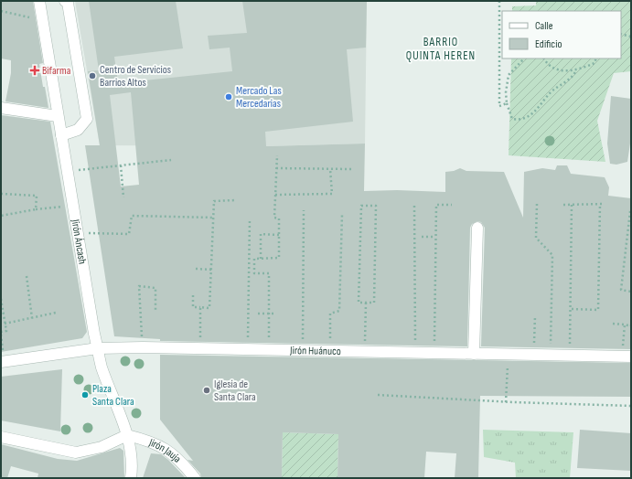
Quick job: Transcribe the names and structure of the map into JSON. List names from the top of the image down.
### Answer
{
  "streets": {
    "street": ["Jirón Áncash", "Jirón Huánuco", "Jirón Jauja"]
  },
  "crossings": [
    ["Jirón Áncash", "Jirón Huánuco"],
    ["Jirón Áncash", "Jirón Jauja"]
  ],
  "districts": ["BARRIO QUINTA HEREN"],
  "places": {
    "health": ["Bifarma"],
    "other": [
      "Centro de Servicios Barrios Altos",
      "Mercado Las Mercedarias",
      "Iglesia de Santa Clara",
      "Plaza Santa Clara"
    ]
  },
  "legend": ["Calle", "Edificio"]
}
